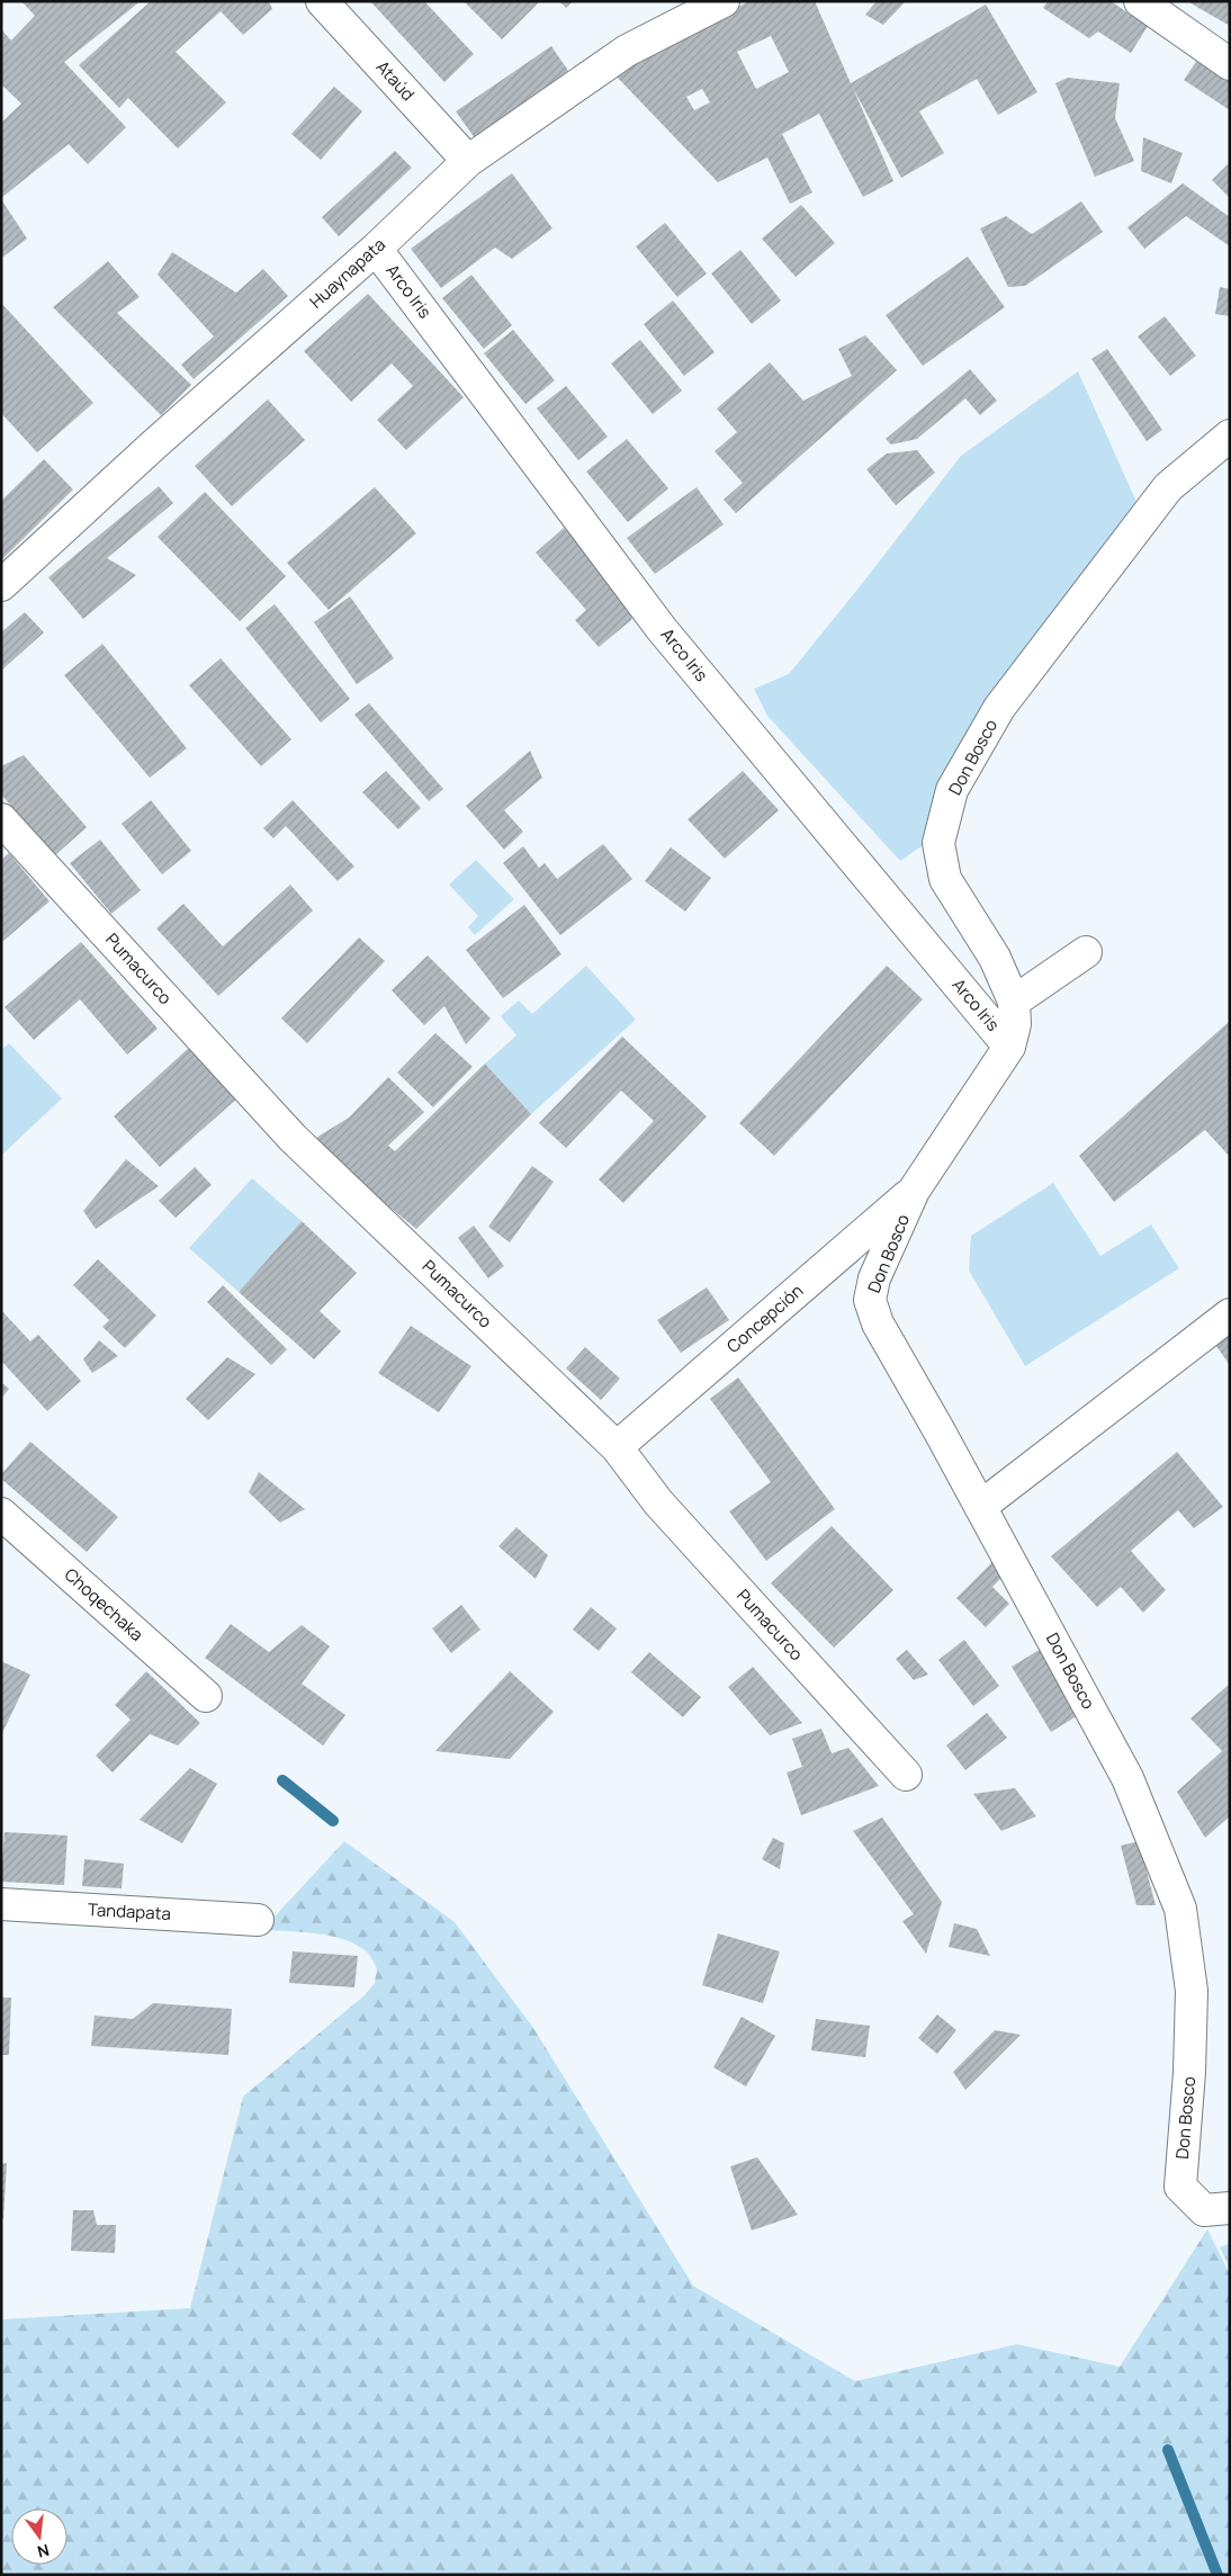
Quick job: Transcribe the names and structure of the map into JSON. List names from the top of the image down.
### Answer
{
  "streets": {
    "street": [
      "Ataúd",
      "Huaynapata",
      "Arco Iris",
      "Don Bosco",
      "Pumacurco",
      "Concepción",
      "Choqechaka",
      "Tandapata"
    ]
  },
  "crossings": [
    ["Ataúd", "Huaynapata"],
    ["Huaynapata", "Arco Iris"],
    ["Arco Iris", "Don Bosco"],
    ["Don Bosco", "Concepción"],
    ["Pumacurco", "Concepción"]
  ],
  "north": "bottom"
}
